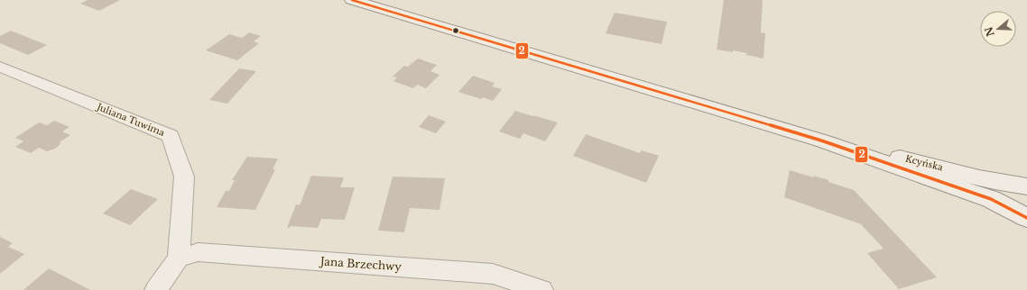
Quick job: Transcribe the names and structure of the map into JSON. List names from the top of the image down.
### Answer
{
  "streets": {
    "main road": ["Kcyńska"],
    "street": ["Juliana Tuwima", "Jana Brzechwy"]
  },
  "crossings": [
    ["Juliana Tuwima", "Jana Brzechwy"]
  ],
  "lines": ["transit line 2"],
  "north": "left"
}
